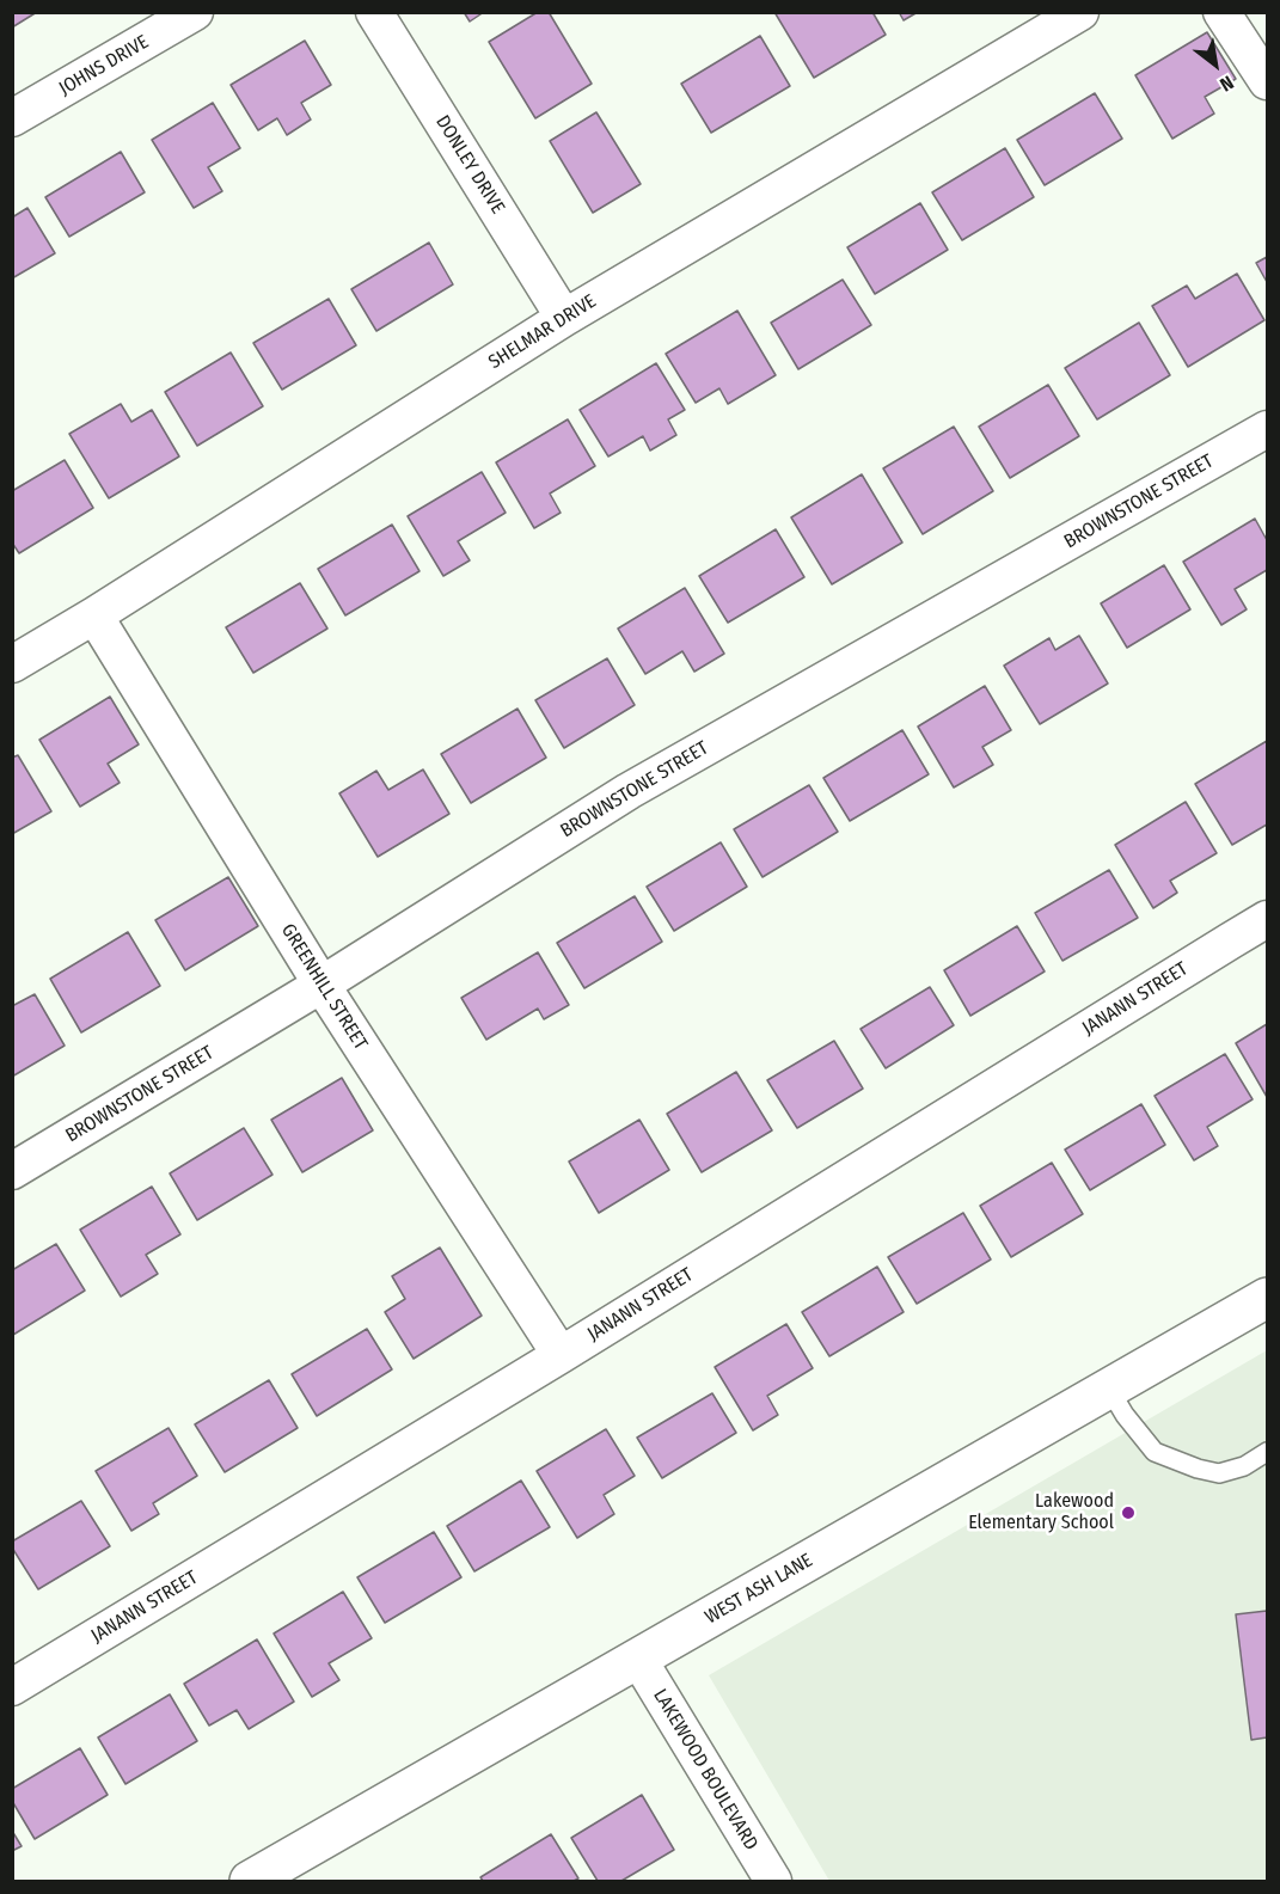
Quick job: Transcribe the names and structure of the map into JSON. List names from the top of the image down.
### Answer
{
  "streets": {
    "street": [
      "JOHNS DRIVE",
      "DONLEY DRIVE",
      "SHELMAR DRIVE",
      "BROWNSTONE STREET",
      "GREENHILL STREET",
      "JANANN STREET",
      "WEST ASH LANE",
      "LAKEWOOD BOULEVARD"
    ]
  },
  "crossings": [
    ["DONLEY DRIVE", "SHELMAR DRIVE"],
    ["SHELMAR DRIVE", "GREENHILL STREET"],
    ["BROWNSTONE STREET", "GREENHILL STREET"],
    ["GREENHILL STREET", "JANANN STREET"],
    ["WEST ASH LANE", "LAKEWOOD BOULEVARD"]
  ],
  "places": ["Lakewood Elementary School"],
  "north": "bottom right"
}
